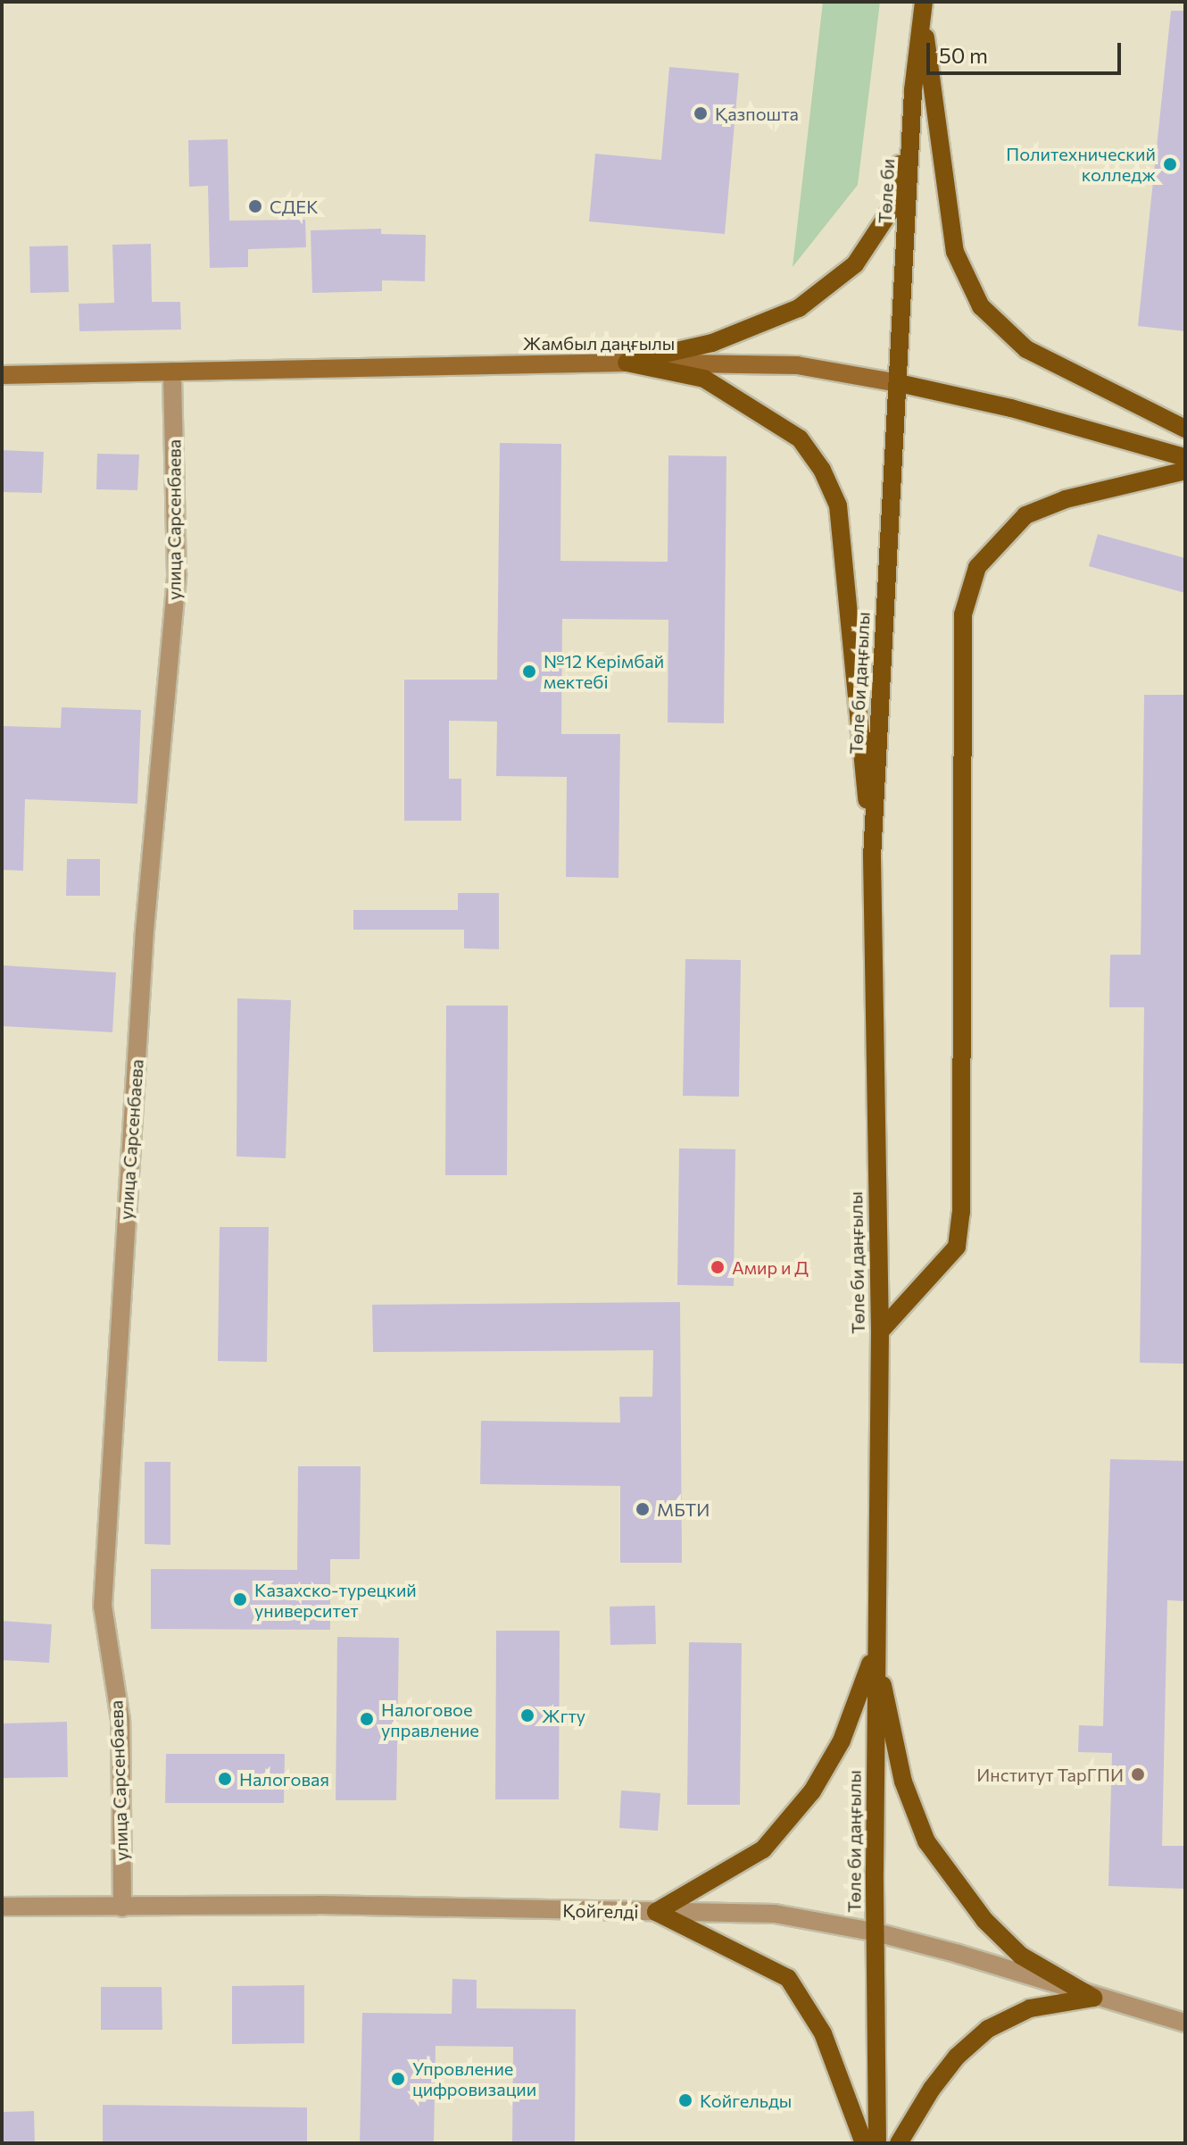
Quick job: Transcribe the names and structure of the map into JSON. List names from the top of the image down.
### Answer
{
  "streets": {
    "main road": ["Төле би", "Жамбыл даңғылы", "Төле би даңғылы"],
    "street": ["улица Сарсенбаева", "Қойгелді"]
  },
  "crossings": [
    ["Төле би", "Жамбыл даңғылы"],
    ["Төле би", "Төле би даңғылы"],
    ["Жамбыл даңғылы", "улица Сарсенбаева"],
    ["Жамбыл даңғылы", "Төле би даңғылы"],
    ["улица Сарсенбаева", "Қойгелді"],
    ["Төле би даңғылы", "Қойгелді"]
  ],
  "places": [
    "Қазпошта",
    "Политехнический колледж",
    "СДЕК",
    "№12 Керімбай мектебі",
    "Амир и Д",
    "МБТИ",
    "Казахско-турецкий университет",
    "Жгту",
    "Налоговое управление",
    "Институт ТарГПИ",
    "Налоговая",
    "Упровление цифровизации",
    "Койгельды"
  ],
  "scale_bar": "50 m"
}
